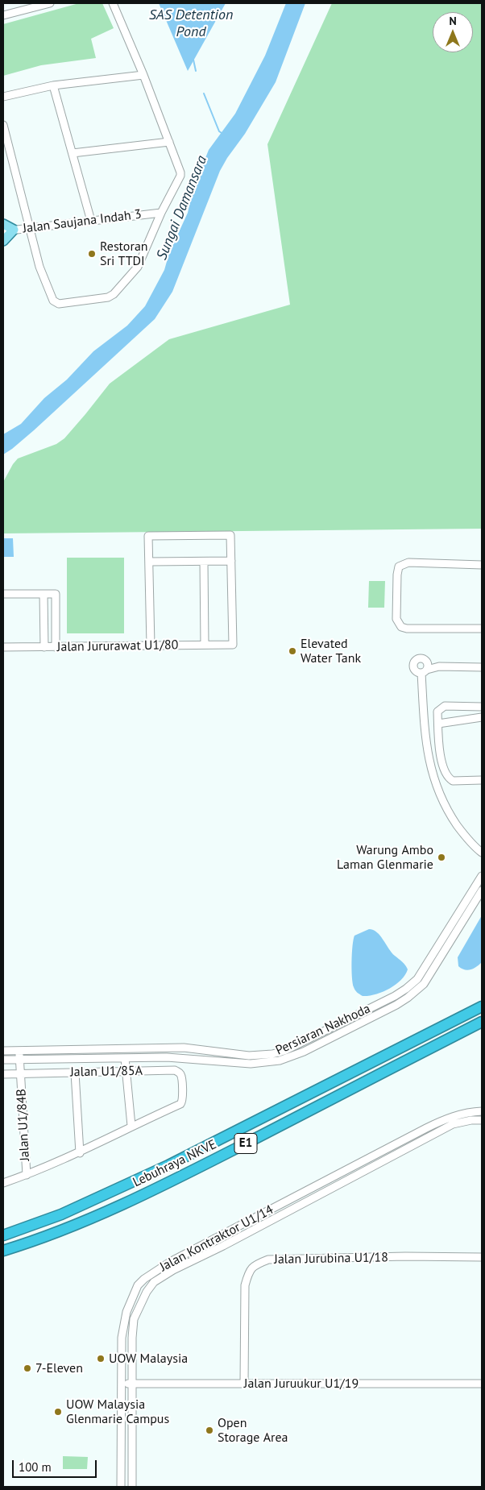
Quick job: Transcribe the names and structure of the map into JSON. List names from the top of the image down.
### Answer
{
  "streets": {
    "highway": ["E1", "Lebuhraya NKVE"],
    "street": [
      "Jalan Saujana Indah 3",
      "Jalan Jururawat U1/80",
      "Persiaran Nakhoda",
      "Jalan U1/85A",
      "Jalan U1/84B",
      "Jalan Kontraktor U1/14",
      "Jalan Jurubina U1/18",
      "Jalan Juruukur U1/19"
    ]
  },
  "crossings": [
    ["Persiaran Nakhoda", "Jalan U1/84B"],
    ["Jalan U1/85A", "Jalan U1/84B"],
    ["Jalan Kontraktor U1/14", "Jalan Juruukur U1/19"],
    ["Jalan Jurubina U1/18", "Jalan Juruukur U1/19"]
  ],
  "water": ["SAS Detention Pond", "Sungai Damansara"],
  "places": [
    "Restoran Sri TTDI",
    "Elevated Water Tank",
    "Warung Ambo Laman Glenmarie",
    "UOW Malaysia",
    "7-Eleven",
    "UOW Malaysia Glenmarie Campus",
    "Open Storage Area"
  ],
  "scale_bar": "100 m",
  "north": "top"
}
